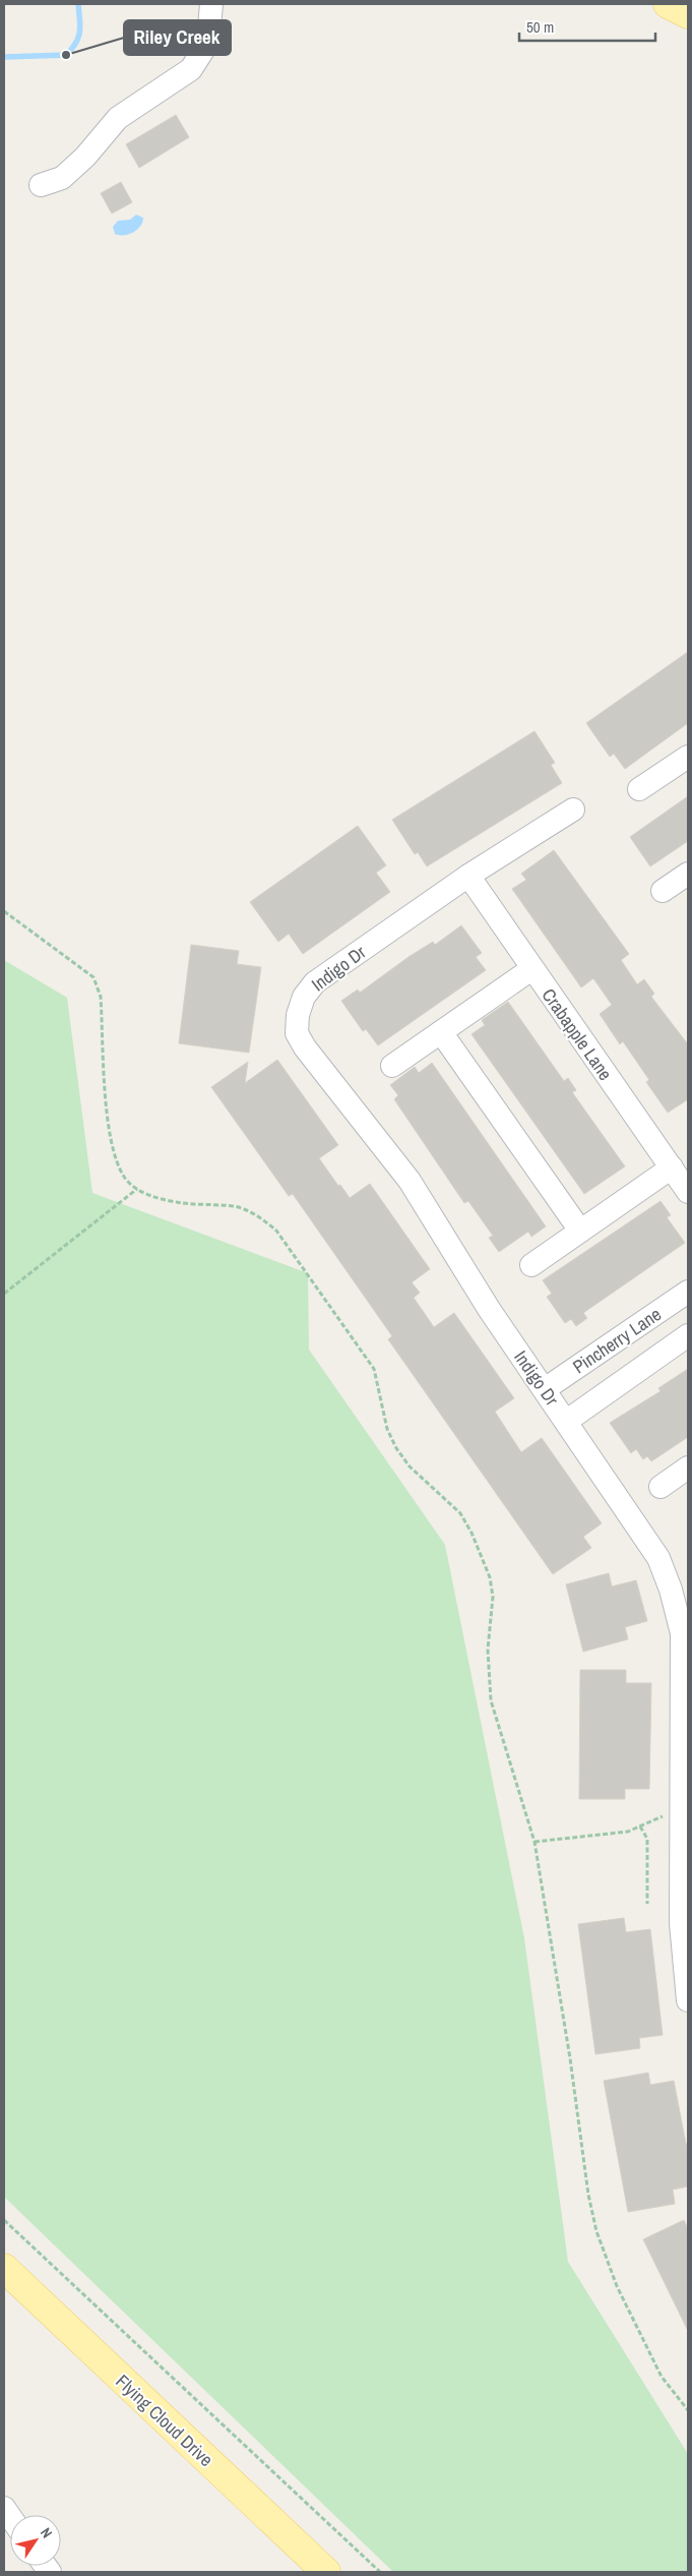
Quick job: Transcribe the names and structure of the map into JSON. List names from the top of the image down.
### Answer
{
  "streets": {
    "main road": ["Flying Cloud Drive"],
    "street": ["Indigo Dr", "Crabapple Lane", "Pincherry Lane"]
  },
  "crossings": [
    ["Indigo Dr", "Crabapple Lane"],
    ["Indigo Dr", "Pincherry Lane"]
  ],
  "places": ["Riley Creek"],
  "scale_bar": "50 m",
  "north": "top right"
}
